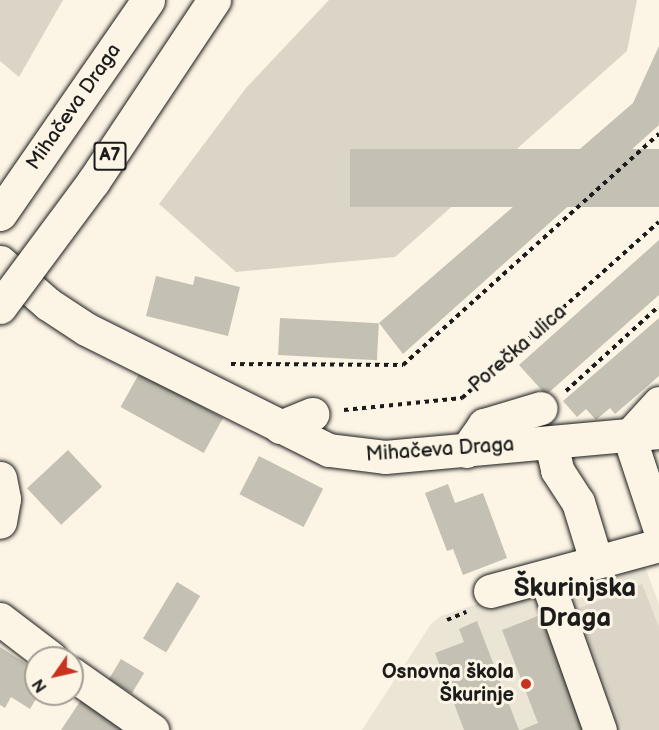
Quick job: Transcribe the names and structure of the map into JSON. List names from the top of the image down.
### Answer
{
  "streets": {
    "main road": ["Mihačeva Draga", "A7"],
    "path": ["Porečka ulica"]
  },
  "districts": ["Škurinjska Draga"],
  "places": ["Osnovna škola Škurinje"],
  "north": "bottom left"
}
